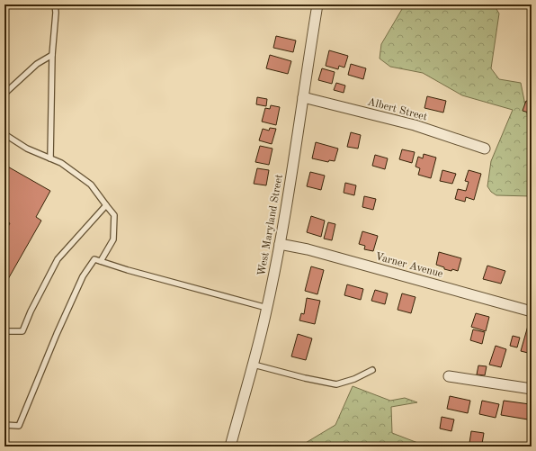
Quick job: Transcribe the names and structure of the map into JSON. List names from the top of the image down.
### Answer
{
  "streets": {
    "street": ["Albert Street", "West Maryland Street", "Varner Avenue"]
  },
  "crossings": [
    ["Albert Street", "West Maryland Street"],
    ["West Maryland Street", "Varner Avenue"]
  ]
}
